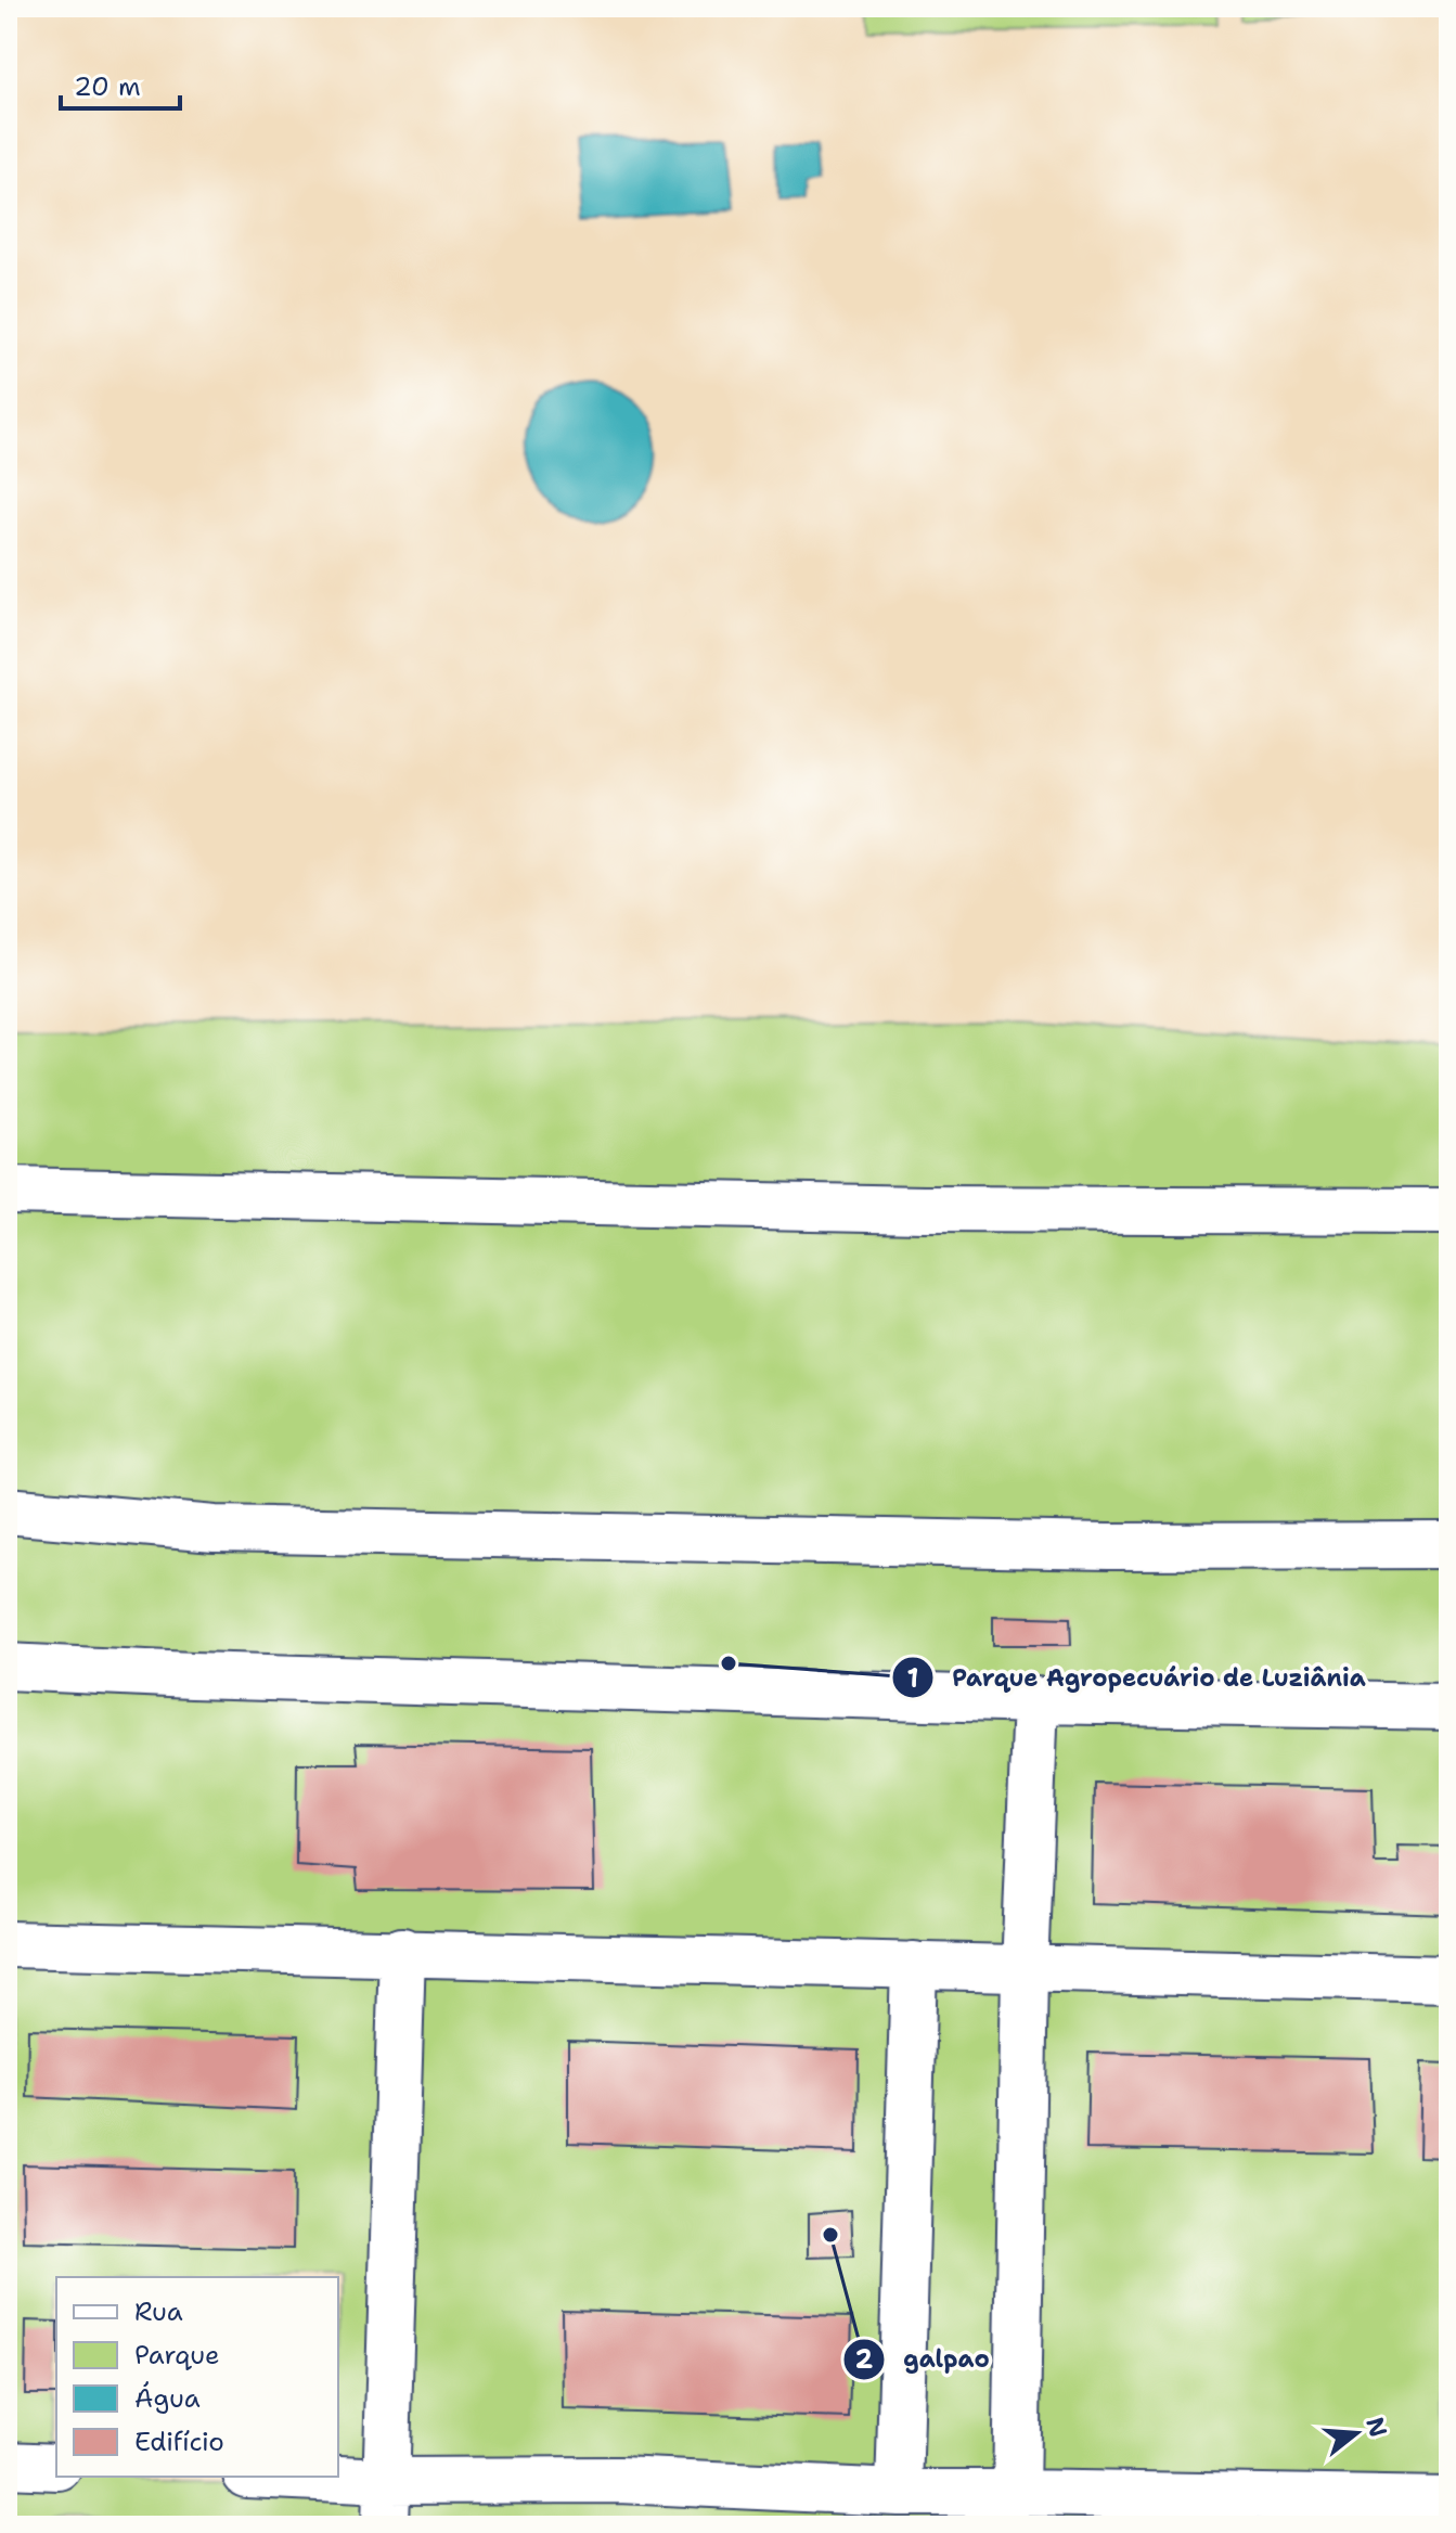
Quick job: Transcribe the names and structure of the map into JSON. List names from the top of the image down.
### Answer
{
  "places": ["Parque Agropecuário de Luziânia", "galpao"],
  "legend": [
    "Rua",
    "Parque",
    "Água",
    "Edifício"
  ],
  "scale_bar": "20 m",
  "north": "right"
}
